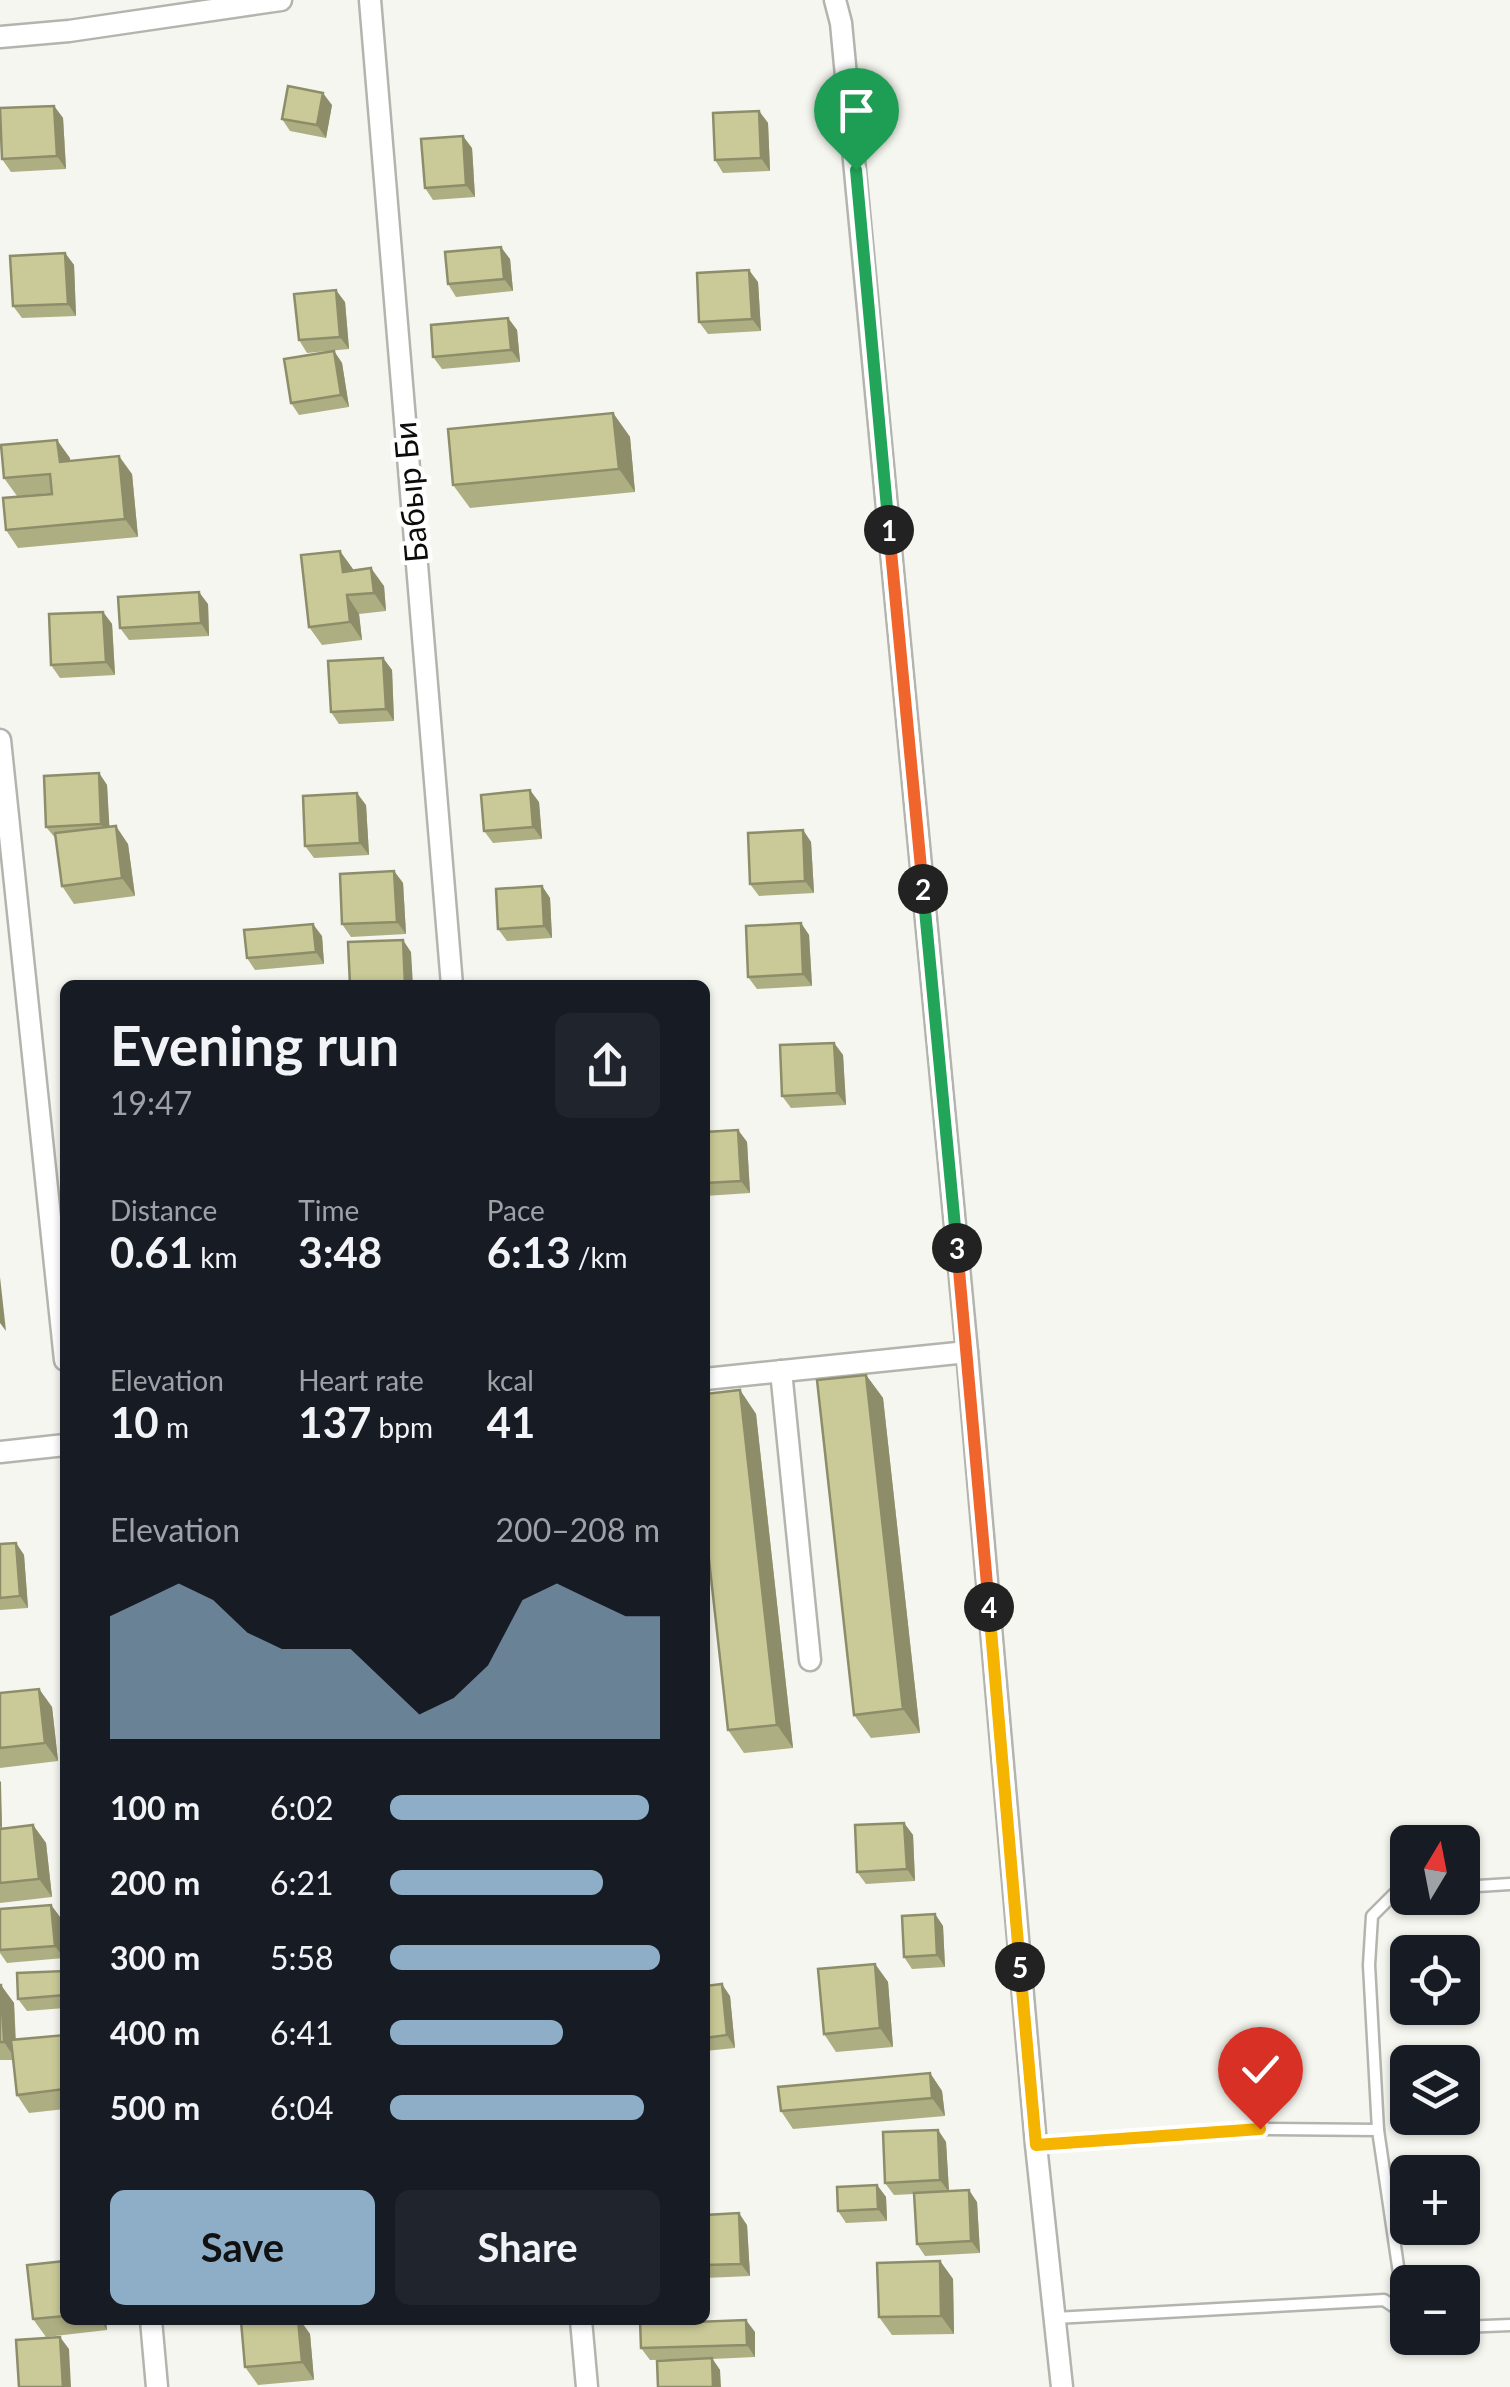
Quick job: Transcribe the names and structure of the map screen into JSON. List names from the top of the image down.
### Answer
{
  "streets": {
    "street": ["Бабыр Би"]
  },
  "north": "top",
  "page": {
    "pins": [
      "1",
      "2",
      "3",
      "4",
      "5"
    ],
    "heading": ["Evening run", "19:47"],
    "stats": [
      ["Distance", "0.61 km"],
      ["Time", "3:48"],
      ["Pace", "6:13 /km"],
      ["Elevation", "10 m"],
      ["Heart rate", "137 bpm"],
      ["kcal", "41"]
    ],
    "chart": ["Elevation", "200–208 m"],
    "list": [
      {
        "name": "100 m",
        "note": "6:02"
      },
      {
        "name": "200 m",
        "note": "6:21"
      },
      {
        "name": "300 m",
        "note": "5:58"
      },
      {
        "name": "400 m",
        "note": "6:41"
      },
      {
        "name": "500 m",
        "note": "6:04"
      }
    ],
    "map_buttons": ["+", "−"],
    "buttons": ["Save", "Share"]
  }
}
